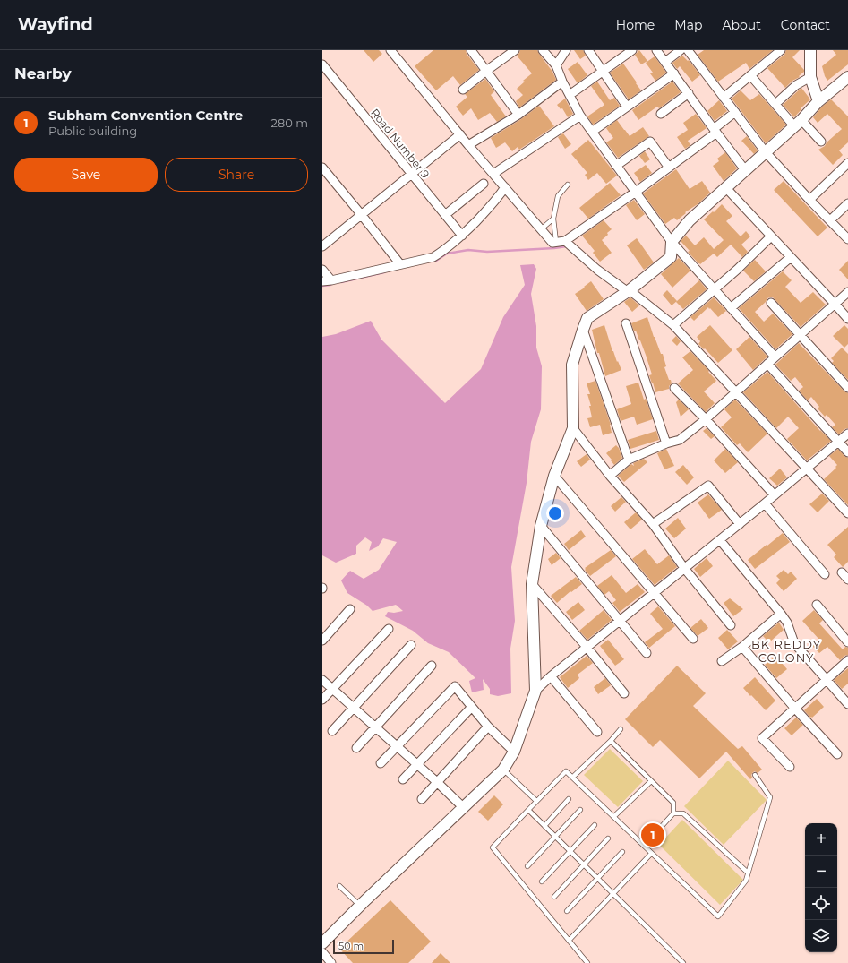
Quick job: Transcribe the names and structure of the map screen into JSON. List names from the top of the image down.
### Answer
{
  "streets": {
    "street": ["Road Number 9"]
  },
  "districts": ["BK REDDY COLONY"],
  "scale_bar": "50 m",
  "page": {
    "header": "Wayfind",
    "nav": [
      "Home",
      "Map",
      "About",
      "Contact"
    ],
    "heading": "Nearby",
    "list": [
      {
        "mark": "1",
        "name": "Subham Convention Centre",
        "note": "Public building",
        "value": "280 m"
      }
    ],
    "buttons": ["Save", "Share"],
    "pins": "1",
    "map_buttons": ["+", "−"],
    "scale": "50 m"
  }
}
